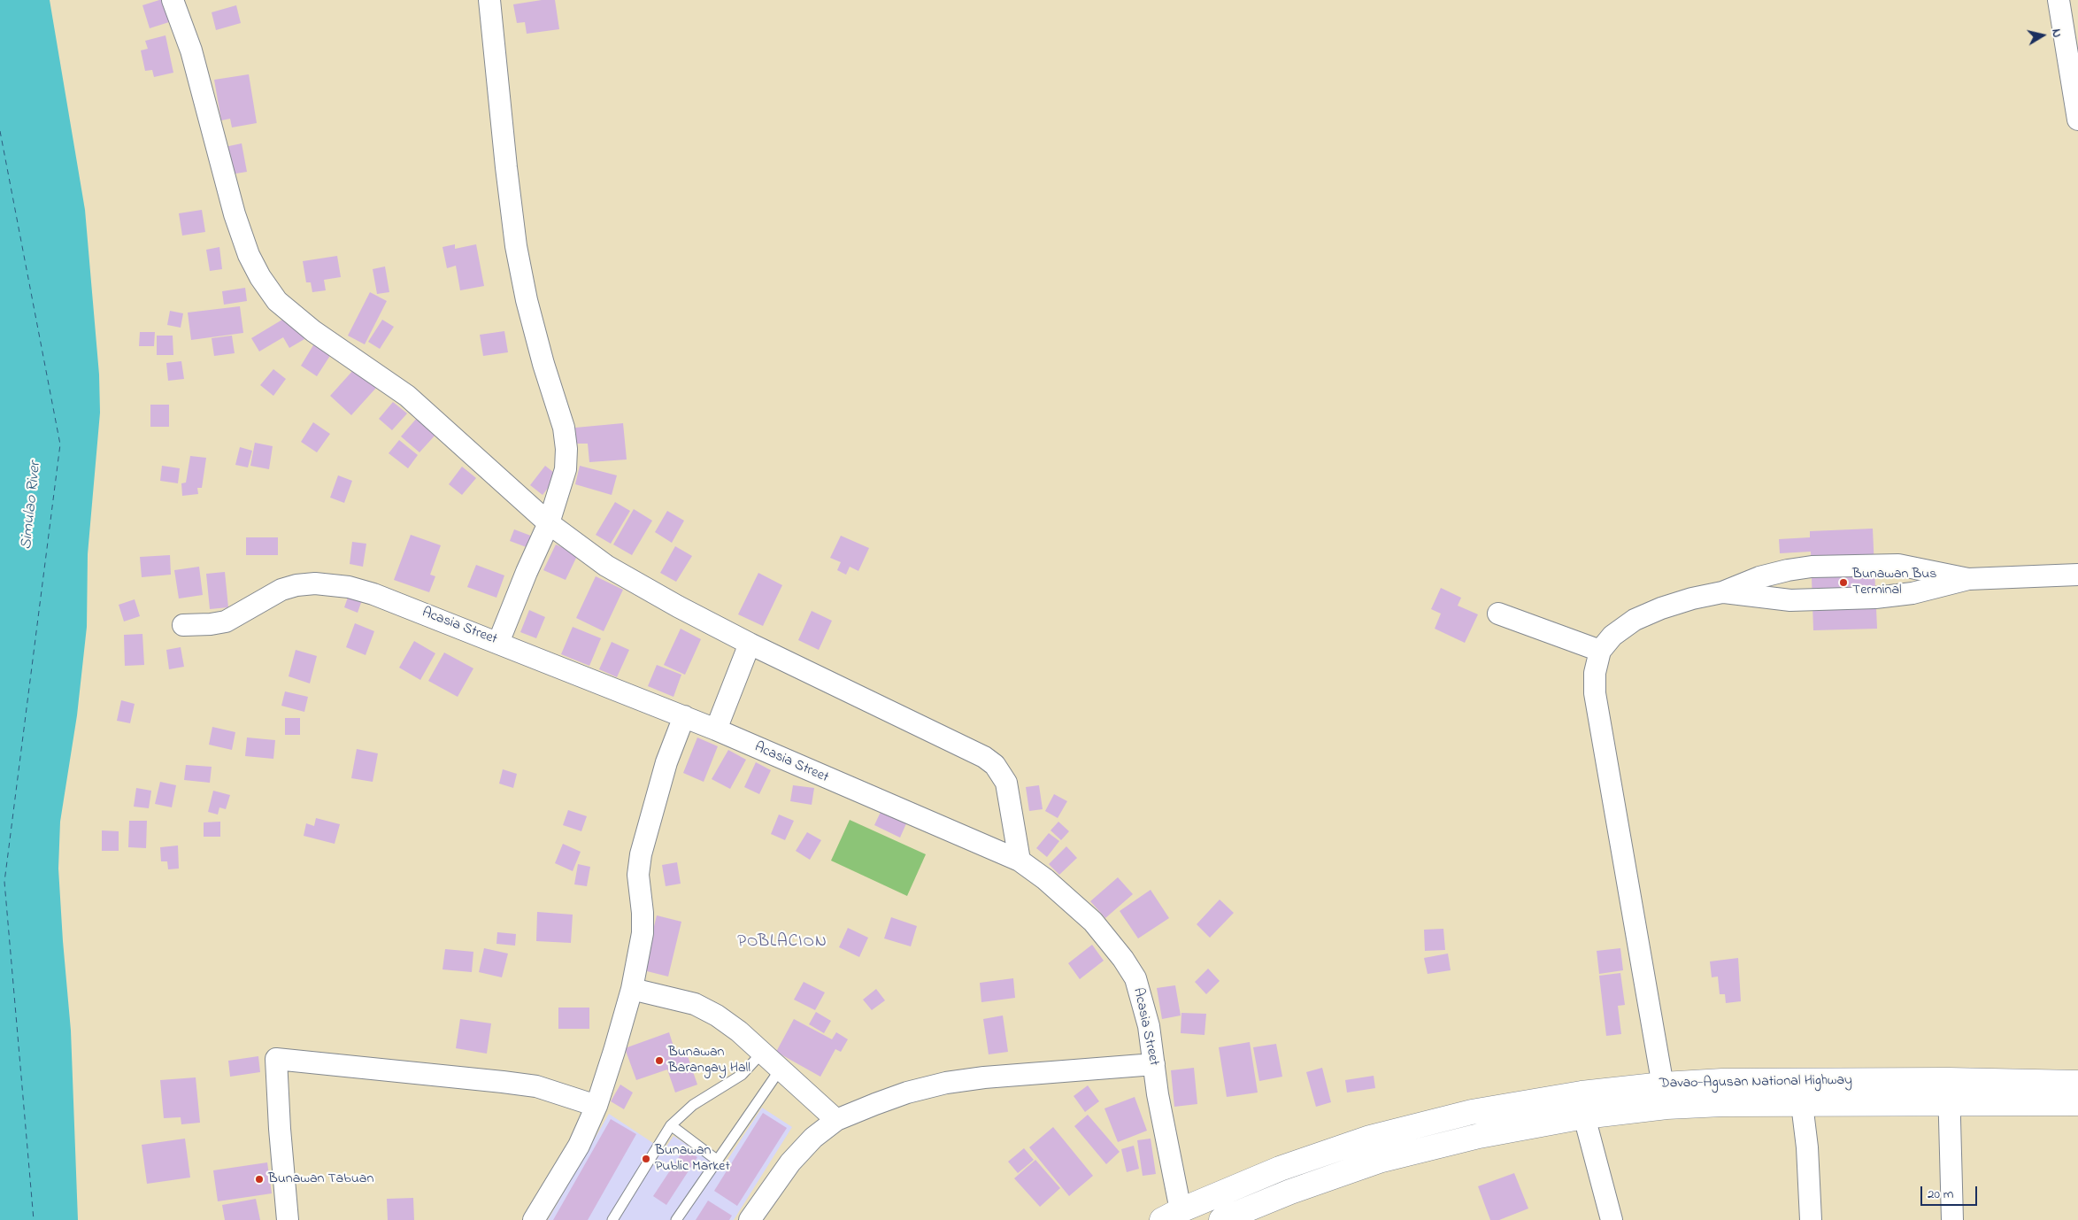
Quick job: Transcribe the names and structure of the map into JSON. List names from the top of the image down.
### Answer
{
  "streets": {
    "highway": ["Davao-Agusan National Highway"],
    "street": ["Acasia Street"]
  },
  "crossings": [
    ["Acasia Street", "Davao-Agusan National Highway"]
  ],
  "districts": ["POBLACION"],
  "water": ["Simulao River"],
  "places": [
    "Bunawan Bus Terminal",
    "Bunawan Barangay Hall",
    "Bunawan Public Market",
    "Bunawan Tabuan"
  ],
  "scale_bar": "20 m",
  "north": "right"
}
